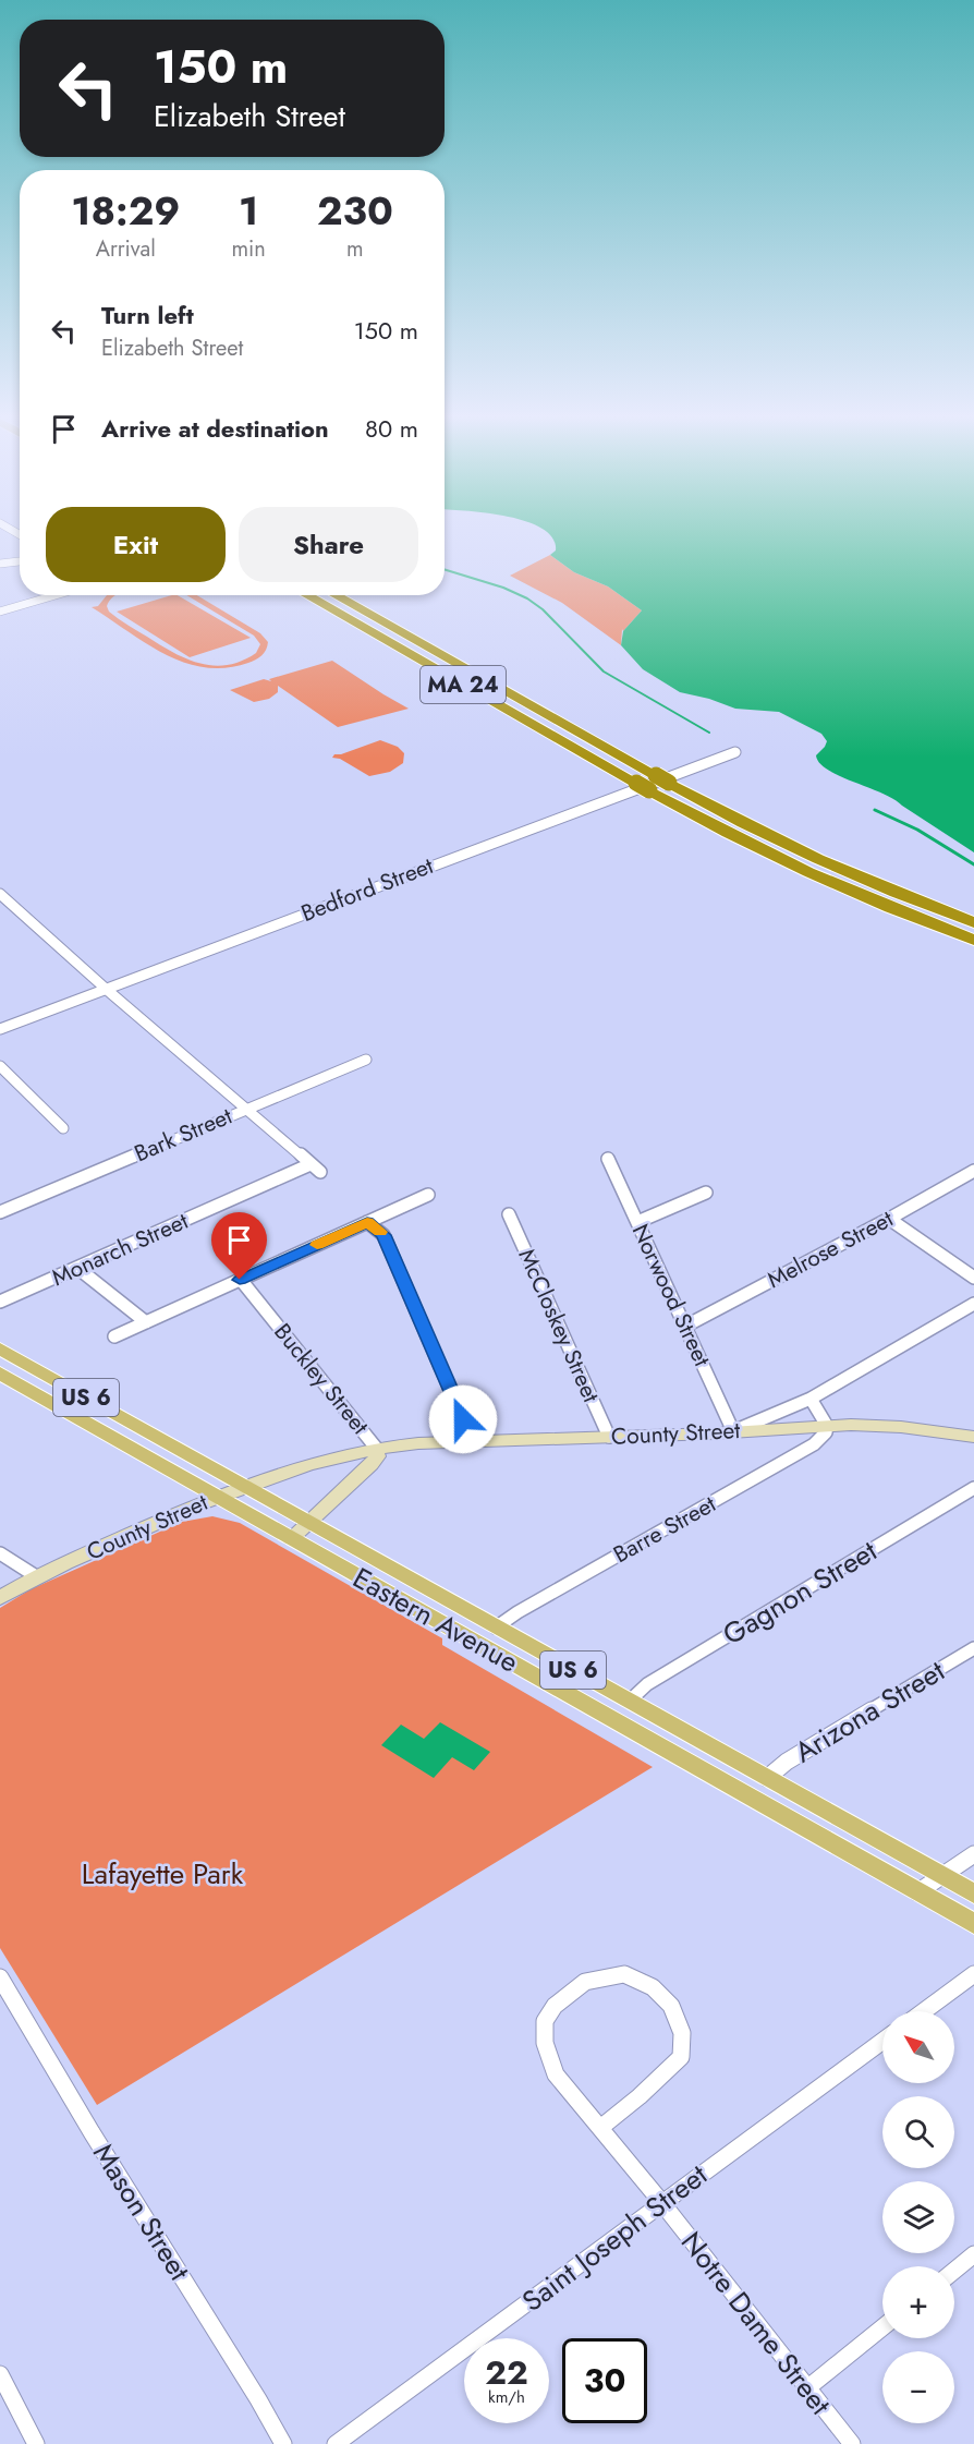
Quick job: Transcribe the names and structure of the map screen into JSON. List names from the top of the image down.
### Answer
{
  "streets": {
    "highway": ["MA 24"],
    "main road": ["US 6", "Eastern Avenue"],
    "street": [
      "Bedford Street",
      "Bark Street",
      "Monarch Street",
      "Melrose Street",
      "Norwood Street",
      "McCloskey Street",
      "Buckley Street",
      "County Street",
      "Barre Street",
      "Gagnon Street",
      "Arizona Street",
      "Mason Street",
      "Saint Joseph Street",
      "Notre Dame Street"
    ]
  },
  "crossings": [
    ["Bark Street", "Monarch Street"],
    ["Melrose Street", "Norwood Street"],
    ["Norwood Street", "County Street"],
    ["McCloskey Street", "County Street"],
    ["Buckley Street", "County Street"],
    ["County Street", "Barre Street"],
    ["County Street", "Eastern Avenue"],
    ["Barre Street", "Eastern Avenue"],
    ["Gagnon Street", "Eastern Avenue"],
    ["Eastern Avenue", "Arizona Street"],
    ["Saint Joseph Street", "Notre Dame Street"]
  ],
  "parks": ["Lafayette Park"],
  "north": "top left",
  "page": {
    "turn": ["150 m", "Elizabeth Street"],
    "eta": [
      "18:29",
      "Arrival",
      "1",
      "min",
      "230",
      "m"
    ],
    "list": [
      {
        "name": "Turn left",
        "note": "Elizabeth Street",
        "value": "150 m"
      },
      {
        "name": "Arrive at destination",
        "value": "80 m"
      }
    ],
    "buttons": ["Exit", "Share"],
    "map_buttons": ["+", "−"],
    "speed": "22 km/h",
    "limit": "30"
  }
}
